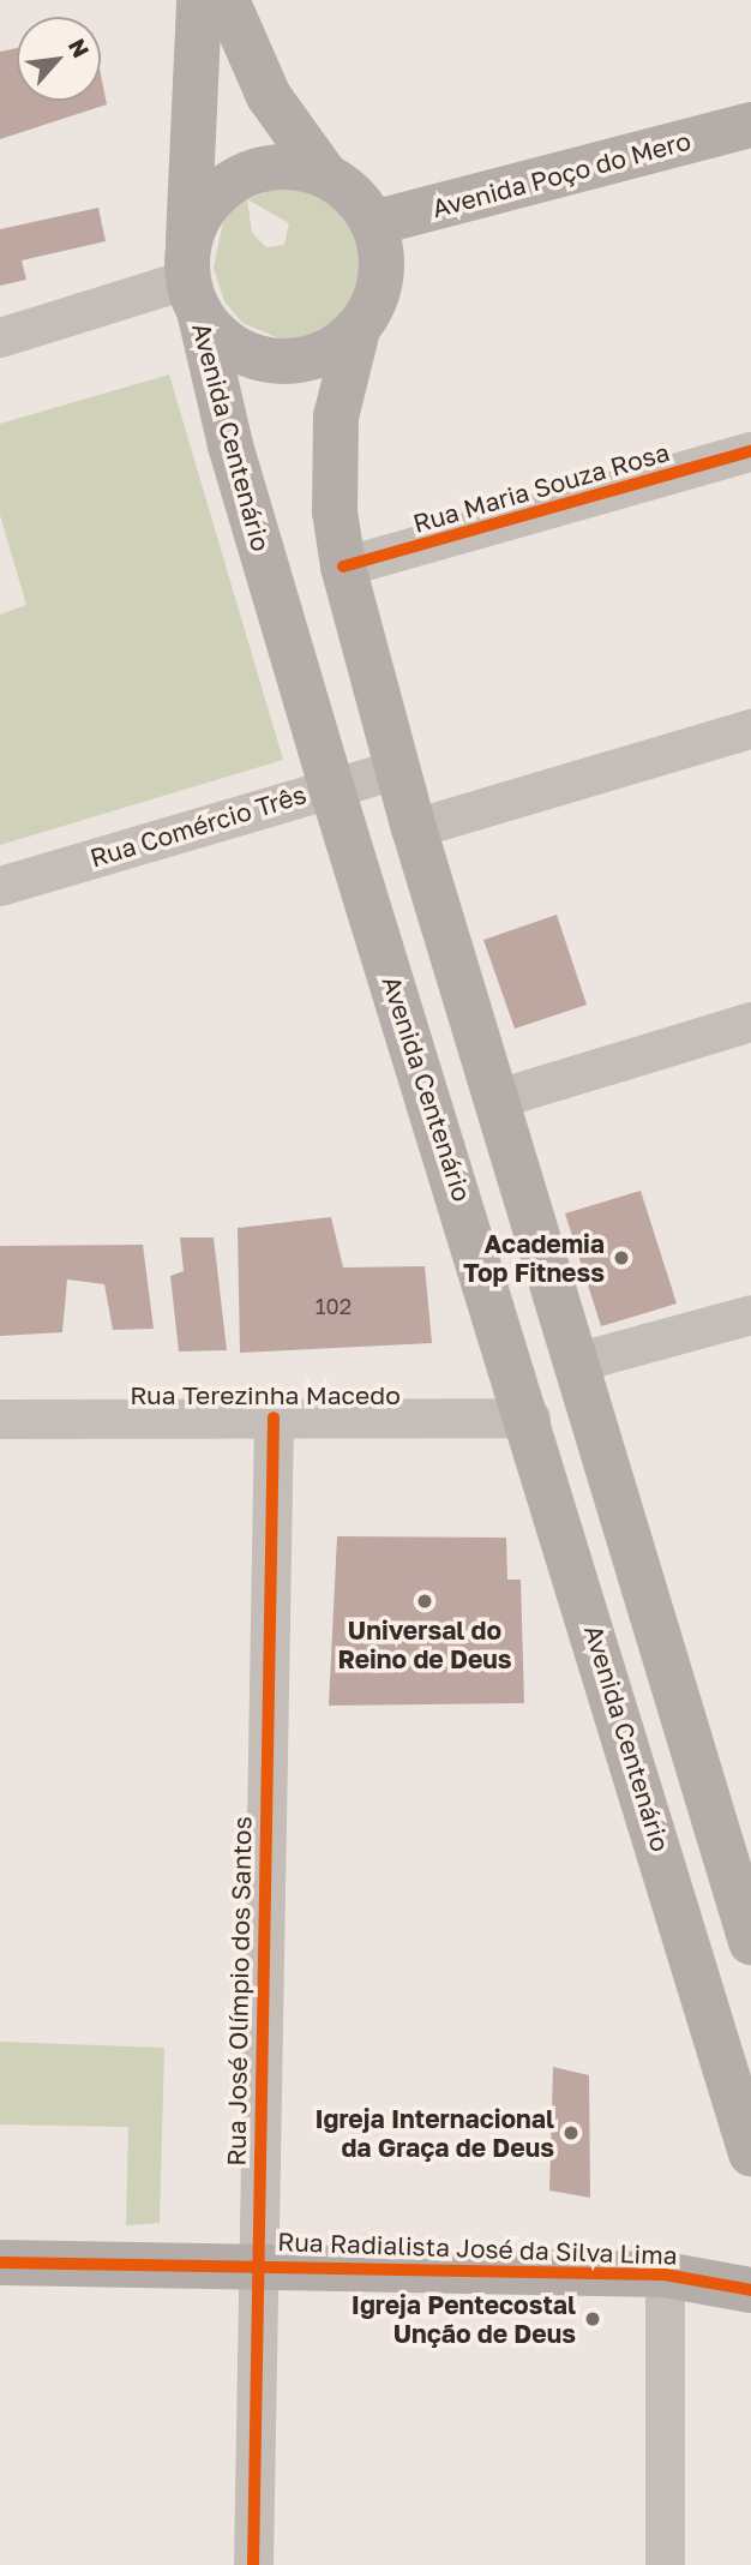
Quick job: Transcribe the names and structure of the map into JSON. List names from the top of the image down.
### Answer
{
  "streets": {
    "main road": ["Avenida Poço do Mero", "Avenida Centenário", "Rua Radialista José da Silva Lima"],
    "street": [
      "Rua Maria Souza Rosa",
      "Rua Comércio Três",
      "Rua Terezinha Macedo",
      "Rua José Olímpio dos Santos"
    ]
  },
  "crossings": [
    ["Avenida Poço do Mero", "Avenida Centenário"],
    ["Avenida Centenário", "Rua Comércio Três"],
    ["Avenida Centenário", "Rua Terezinha Macedo"],
    ["Rua Terezinha Macedo", "Rua José Olímpio dos Santos"],
    ["Rua José Olímpio dos Santos", "Rua Radialista José da Silva Lima"]
  ],
  "places": [
    "Academia Top Fitness",
    "Universal do Reino de Deus",
    "Igreja Internacional da Graça de Deus",
    "Igreja Pentecostal Unção de Deus"
  ],
  "house_numbers": ["102"],
  "north": "top right"
}
